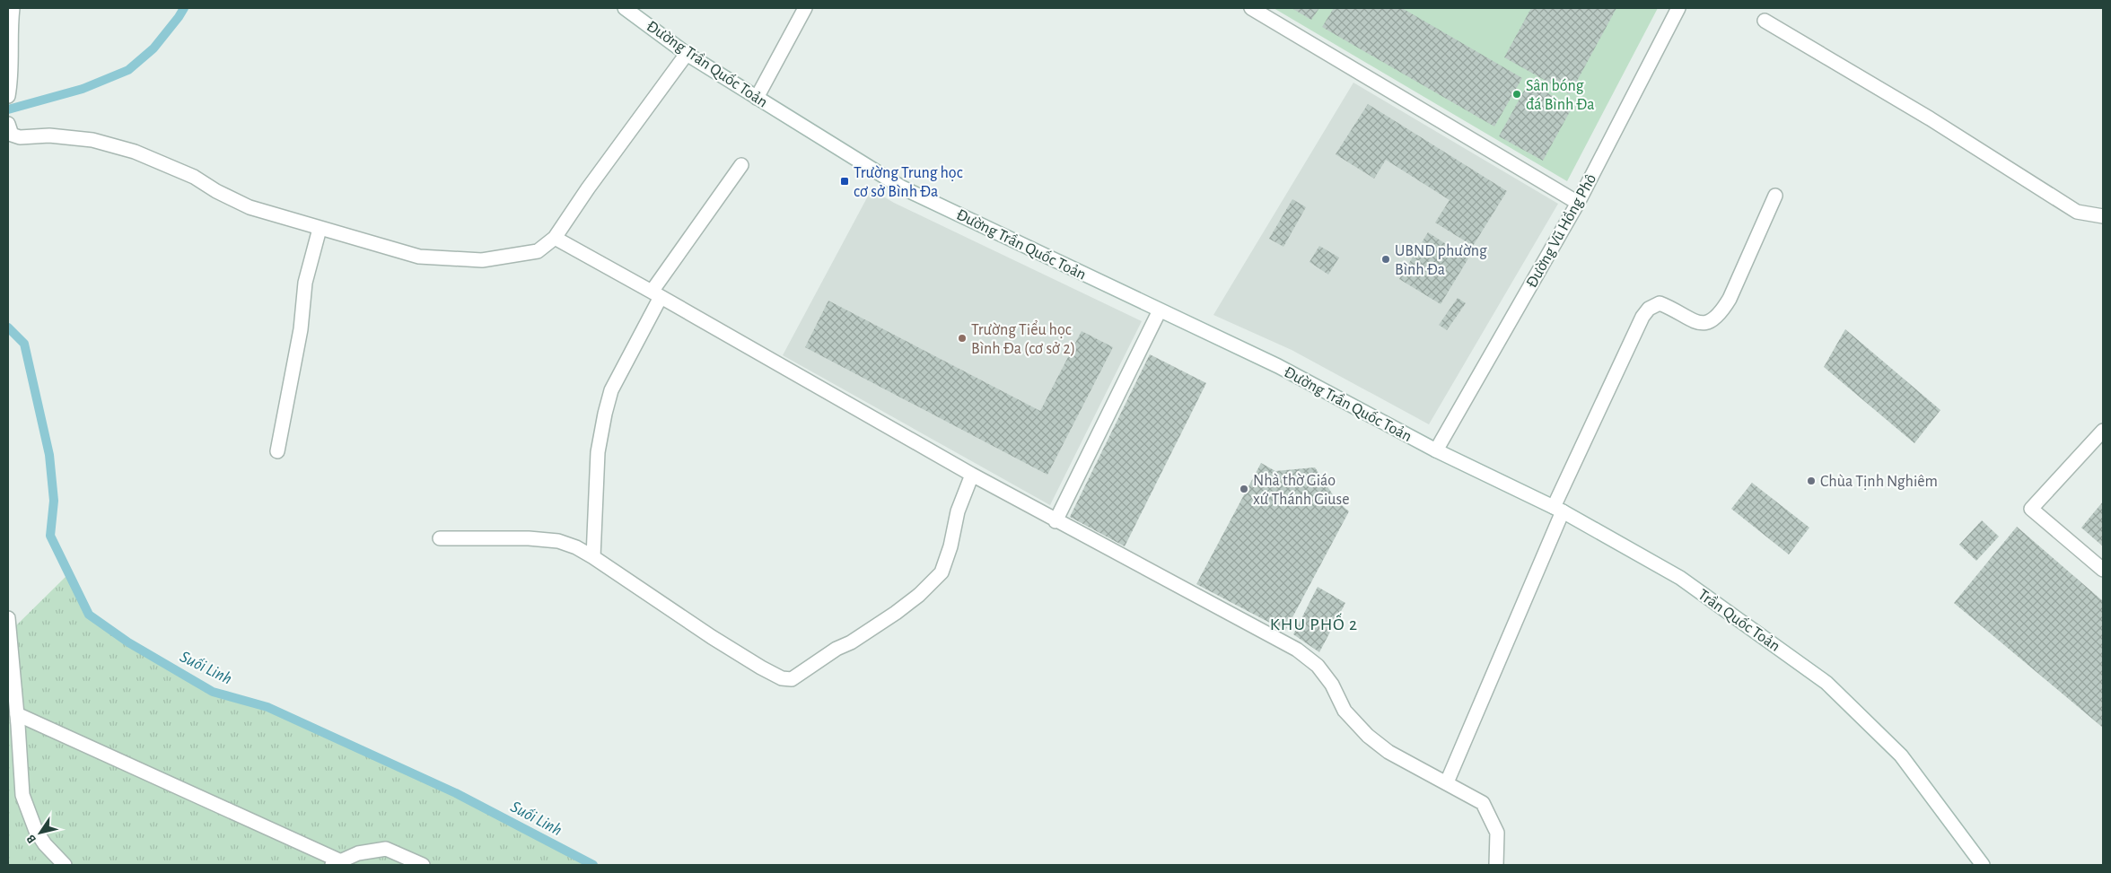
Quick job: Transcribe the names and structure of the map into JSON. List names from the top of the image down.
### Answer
{
  "streets": {
    "street": ["Đường Trần Quốc Toản", "Đường Vũ Hồng Phô", "Trần Quốc Toản"]
  },
  "crossings": [
    ["Đường Trần Quốc Toản", "Đường Vũ Hồng Phô"],
    ["Đường Trần Quốc Toản", "Trần Quốc Toản"],
    ["Đường Vũ Hồng Phô", "Trần Quốc Toản"]
  ],
  "districts": ["KHU PHỐ 2"],
  "water": ["Suối Linh"],
  "places": {
    "other": [
      "Sân bóng đá Bình Đa",
      "UBND phường Bình Đa",
      "Trường Tiểu học Bình Đa (cơ sở 2)",
      "Chùa Tịnh Nghiêm",
      "Nhà thờ Giáo xứ Thánh Giuse"
    ],
    "transit": ["Trường Trung học cơ sở Bình Đa"]
  },
  "north": "bottom left"
}
